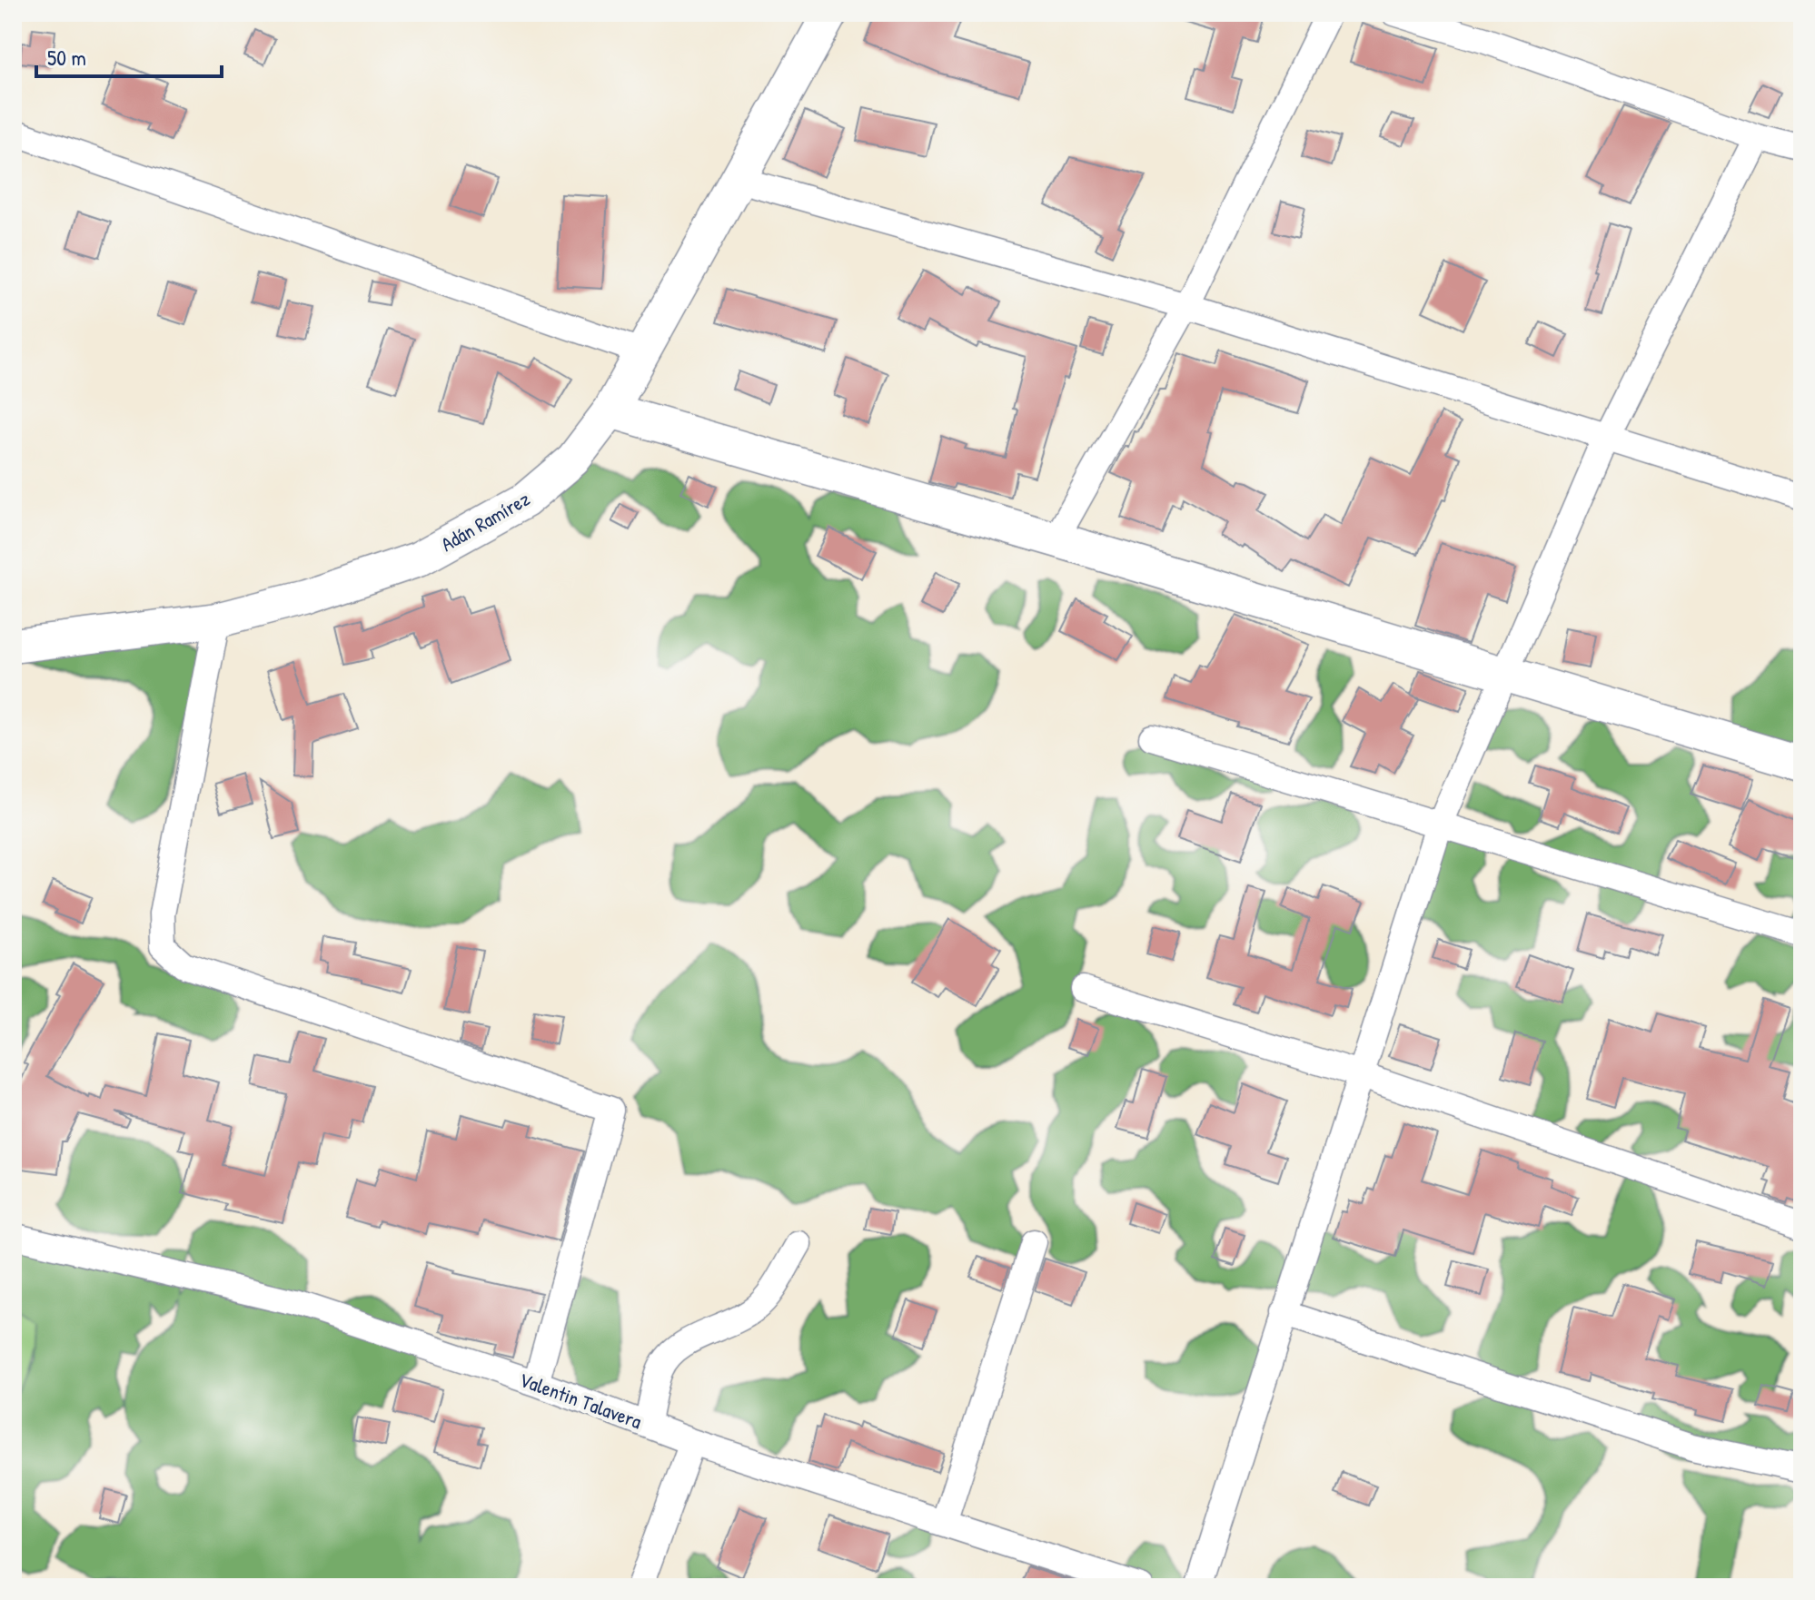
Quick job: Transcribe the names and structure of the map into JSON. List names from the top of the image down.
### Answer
{
  "streets": {
    "street": ["Adán Ramírez", "Valentin Talavera"]
  },
  "scale_bar": "50 m"
}
